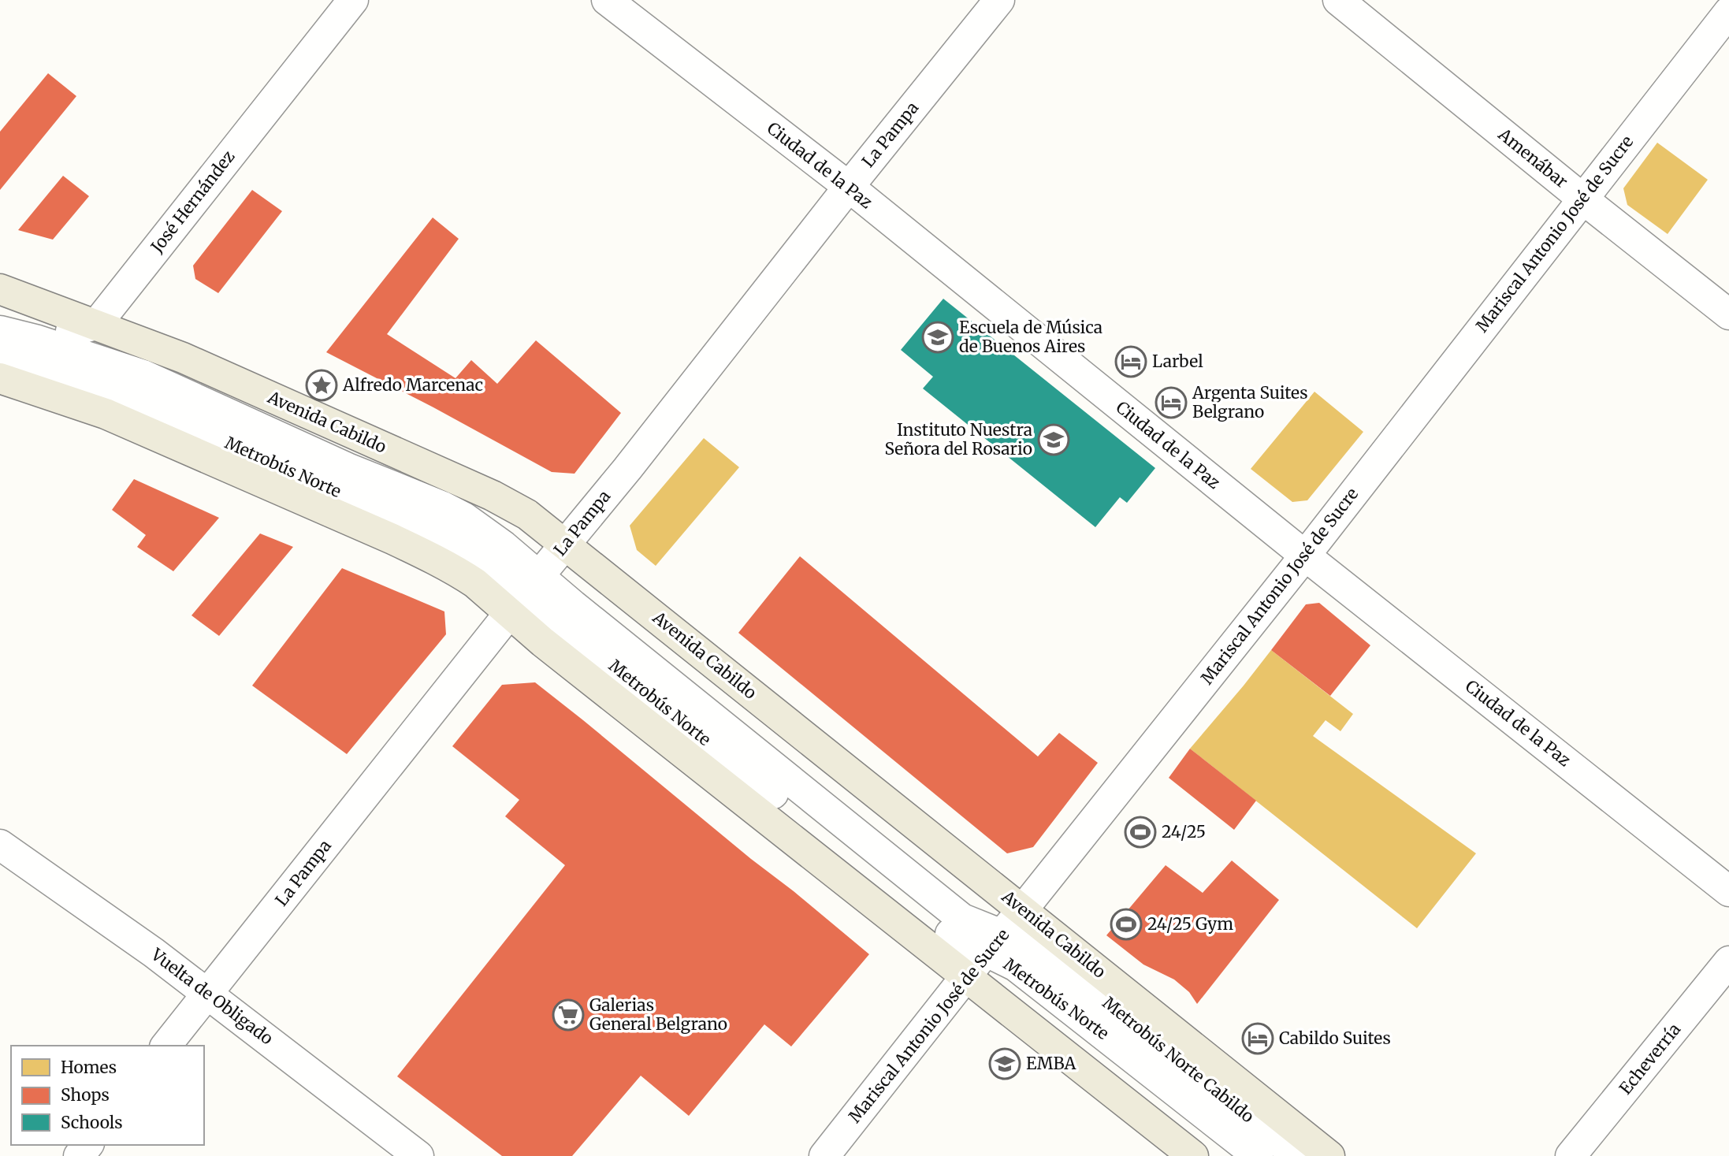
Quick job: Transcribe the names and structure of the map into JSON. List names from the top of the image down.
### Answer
{
  "streets": {
    "main road": ["Avenida Cabildo"],
    "street": [
      "La Pampa",
      "Amenábar",
      "Ciudad de la Paz",
      "José Hernández",
      "Mariscal Antonio José de Sucre",
      "Metrobús Norte",
      "Vuelta de Obligado",
      "Echeverría",
      "Metrobús Norte Cabildo"
    ]
  },
  "crossings": [
    ["La Pampa", "Ciudad de la Paz"],
    ["La Pampa", "Avenida Cabildo"],
    ["La Pampa", "Metrobús Norte"],
    ["La Pampa", "Vuelta de Obligado"],
    ["Amenábar", "Mariscal Antonio José de Sucre"],
    ["Ciudad de la Paz", "Mariscal Antonio José de Sucre"],
    ["José Hernández", "Avenida Cabildo"],
    ["Mariscal Antonio José de Sucre", "Avenida Cabildo"],
    ["Mariscal Antonio José de Sucre", "Metrobús Norte"],
    ["Mariscal Antonio José de Sucre", "Metrobús Norte Cabildo"],
    ["Metrobús Norte", "Metrobús Norte Cabildo"]
  ],
  "places": {
    "school or university": ["Escuela de Música de Buenos Aires", "Instituto Nuestra Señora del Rosario", "EMBA"],
    "hotel": ["Larbel", "Argenta Suites Belgrano", "Cabildo Suites"],
    "place": ["Alfredo Marcenac"],
    "sports": ["24/25", "24/25 Gym"],
    "supermarket": ["Galerias General Belgrano"]
  },
  "legend": ["Homes", "Shops", "Schools"]
}
